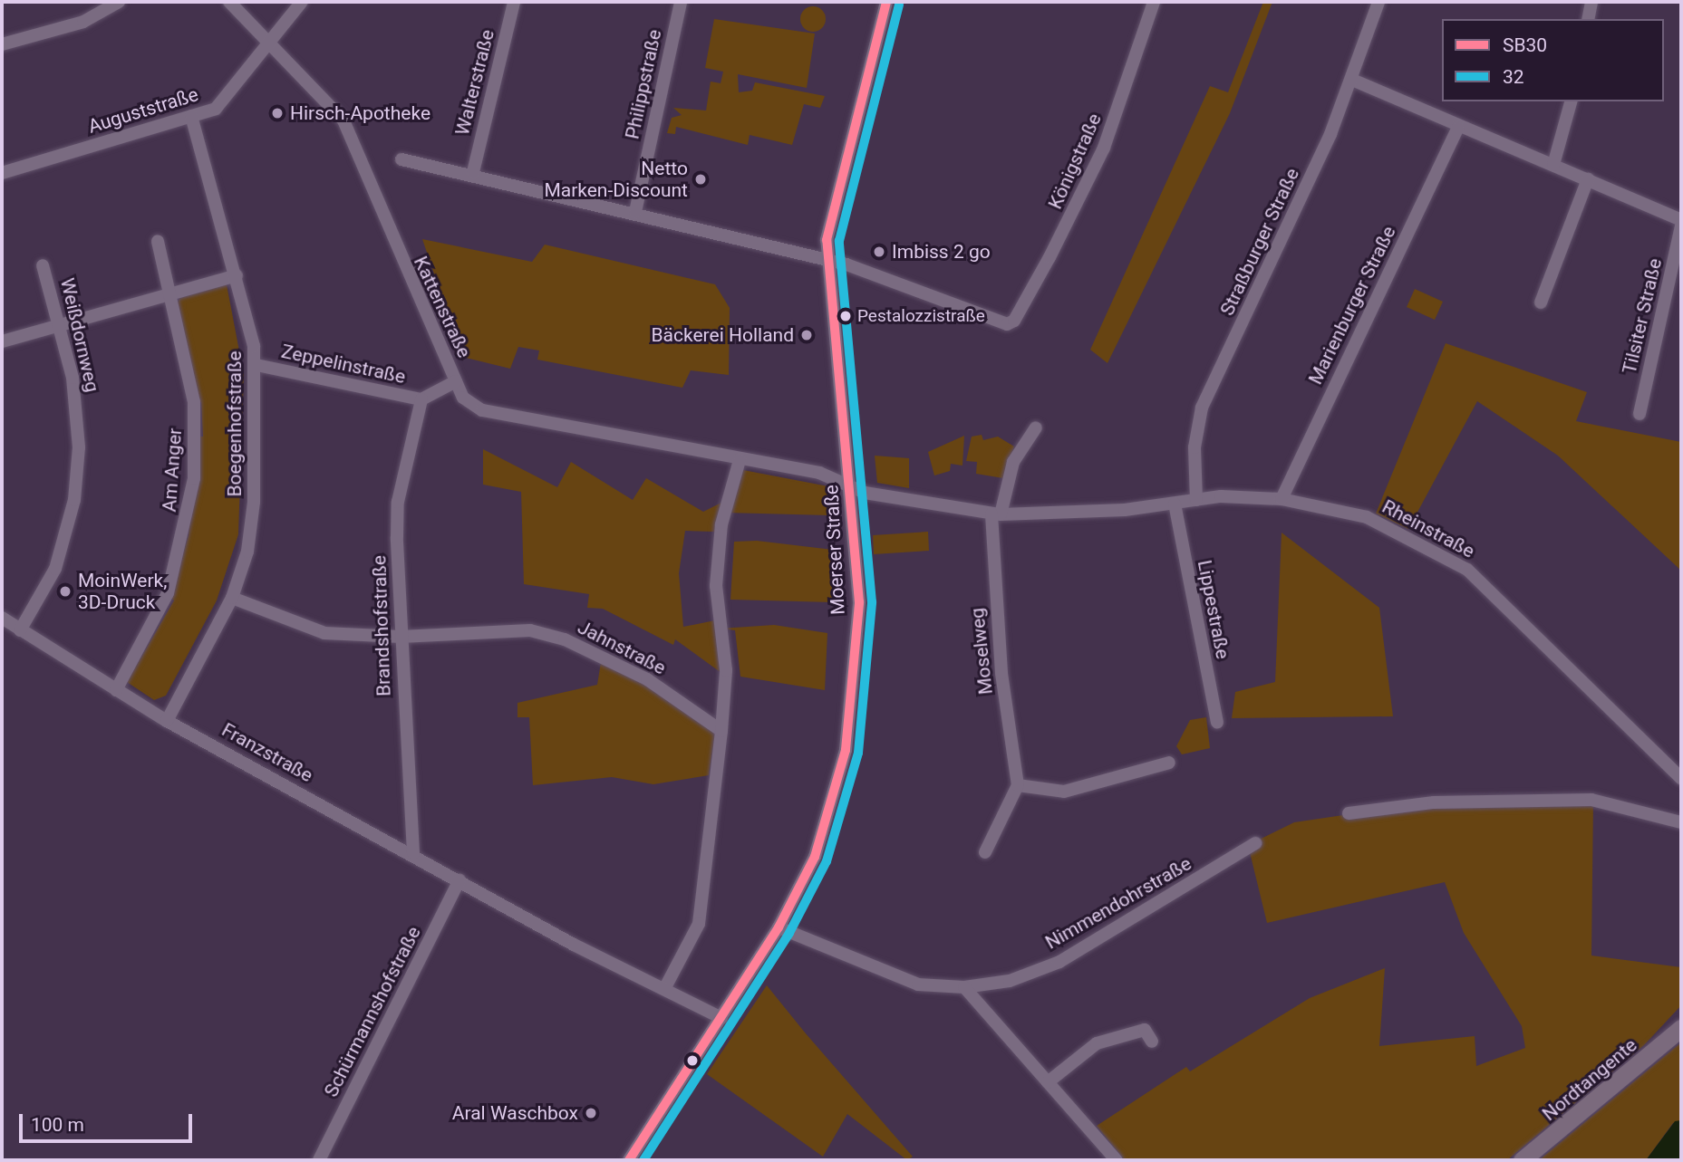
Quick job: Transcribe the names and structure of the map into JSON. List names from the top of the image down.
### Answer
{
  "streets": {
    "main road": ["Nordtangente"],
    "street": [
      "Walterstraße",
      "Philippstraße",
      "Auguststraße",
      "Königstraße",
      "Straßburger Straße",
      "Marienburger Straße",
      "Kattenstraße",
      "Tilsiter Straße",
      "Weißdornweg",
      "Zeppelinstraße",
      "Boegenhofstraße",
      "Am Anger",
      "Rheinstraße",
      "Moerser Straße",
      "Lippestraße",
      "Brandshofstraße",
      "Jahnstraße",
      "Moselweg",
      "Franzstraße",
      "Nimmendohrstraße",
      "Schürmannshofstraße"
    ]
  },
  "crossings": [
    ["Auguststraße", "Kattenstraße"],
    ["Auguststraße", "Boegenhofstraße"],
    ["Königstraße", "Moerser Straße"],
    ["Straßburger Straße", "Rheinstraße"],
    ["Marienburger Straße", "Rheinstraße"],
    ["Kattenstraße", "Zeppelinstraße"],
    ["Kattenstraße", "Rheinstraße"],
    ["Kattenstraße", "Moerser Straße"],
    ["Weißdornweg", "Franzstraße"],
    ["Zeppelinstraße", "Boegenhofstraße"],
    ["Zeppelinstraße", "Brandshofstraße"],
    ["Boegenhofstraße", "Jahnstraße"],
    ["Boegenhofstraße", "Franzstraße"],
    ["Am Anger", "Franzstraße"],
    ["Rheinstraße", "Moerser Straße"],
    ["Rheinstraße", "Lippestraße"],
    ["Rheinstraße", "Moselweg"],
    ["Moerser Straße", "Franzstraße"],
    ["Moerser Straße", "Nimmendohrstraße"],
    ["Brandshofstraße", "Jahnstraße"],
    ["Brandshofstraße", "Franzstraße"],
    ["Franzstraße", "Schürmannshofstraße"]
  ],
  "places": [
    "Hirsch-Apotheke",
    "Netto Marken-Discount",
    "Imbiss 2 go",
    "Pestalozzistraße",
    "Bäckerei Holland",
    "MoinWerk, 3D-Druck",
    "Aral Waschbox"
  ],
  "lines": ["transit line SB30", "transit line 32"],
  "legend": ["SB30", "32"],
  "scale_bar": "100 m"
}
